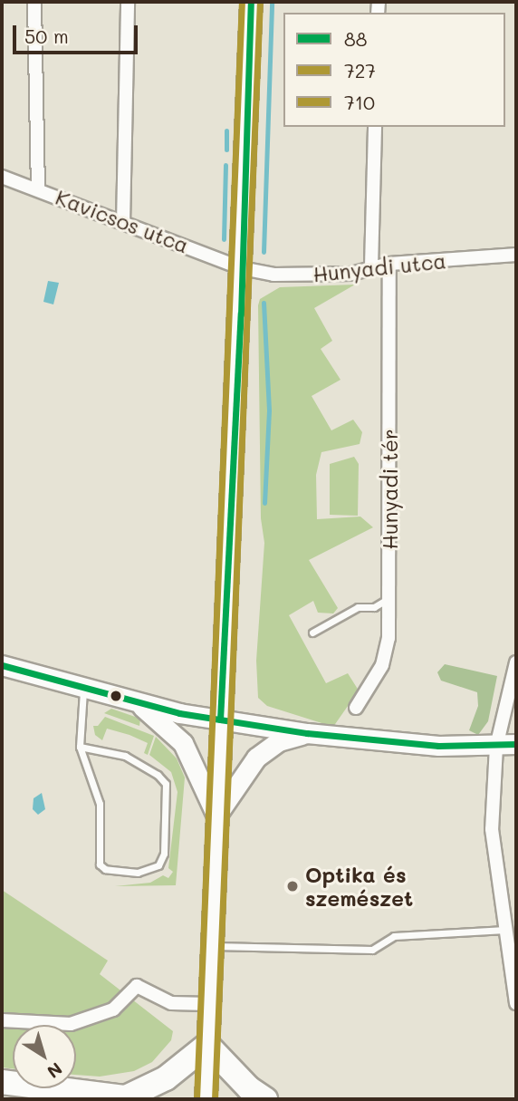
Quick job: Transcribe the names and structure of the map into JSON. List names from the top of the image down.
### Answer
{
  "streets": {
    "street": ["Kavicsos utca", "Hunyadi utca", "Hunyadi tér"]
  },
  "crossings": [
    ["Kavicsos utca", "Hunyadi utca"],
    ["Hunyadi utca", "Hunyadi tér"]
  ],
  "places": ["Optika és szemészet"],
  "lines": ["transit line 88", "transit line 727", "transit line 710"],
  "legend": ["88", "727", "710"],
  "scale_bar": "50 m",
  "north": "bottom right"
}
